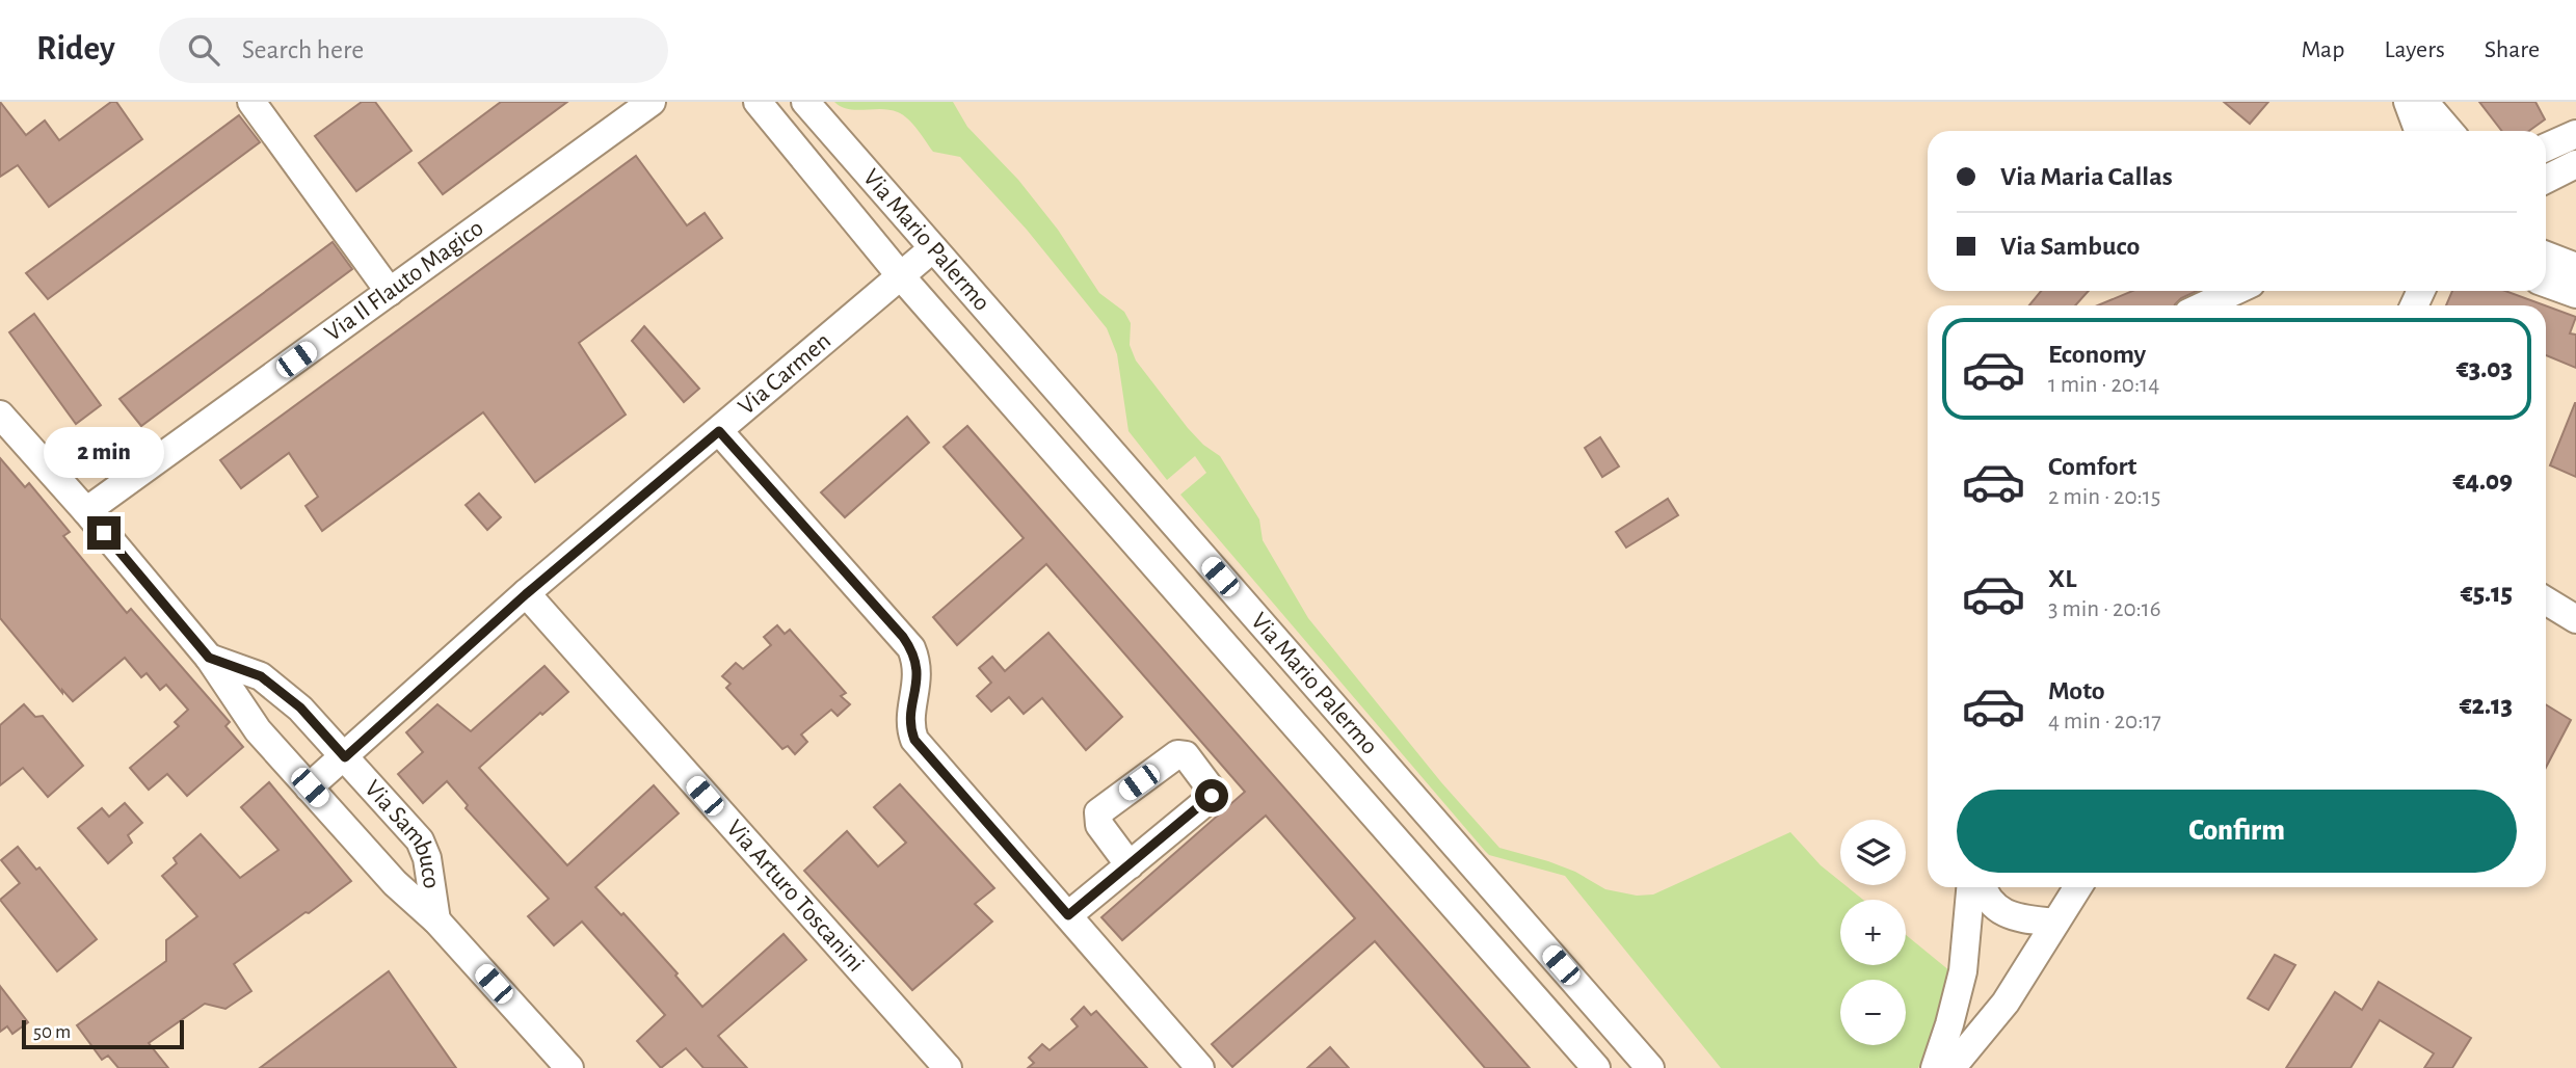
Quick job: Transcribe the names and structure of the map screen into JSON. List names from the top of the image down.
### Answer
{
  "streets": {
    "street": [
      "Via Mario Palermo",
      "Via Il Flauto Magico",
      "Via Carmen",
      "Via Sambuco",
      "Via Arturo Toscanini"
    ]
  },
  "crossings": [
    ["Via Mario Palermo", "Via Carmen"],
    ["Via Il Flauto Magico", "Via Sambuco"],
    ["Via Carmen", "Via Sambuco"],
    ["Via Carmen", "Via Arturo Toscanini"]
  ],
  "scale_bar": "50 m",
  "page": {
    "header": "Ridey",
    "search": "Search here",
    "nav": ["Map", "Layers", "Share"],
    "banner": ["Via Maria Callas", "Via Sambuco"],
    "list": [
      {
        "name": "Economy",
        "note": "1 min · 20:14",
        "value": "€3.03"
      },
      {
        "name": "Comfort",
        "note": "2 min · 20:15",
        "value": "€4.09"
      },
      {
        "name": "XL",
        "note": "3 min · 20:16",
        "value": "€5.15"
      },
      {
        "name": "Moto",
        "note": "4 min · 20:17",
        "value": "€2.13"
      }
    ],
    "bubble": "2 min",
    "buttons": "Confirm",
    "map_buttons": ["+", "−"],
    "scale": "50 m"
  }
}
